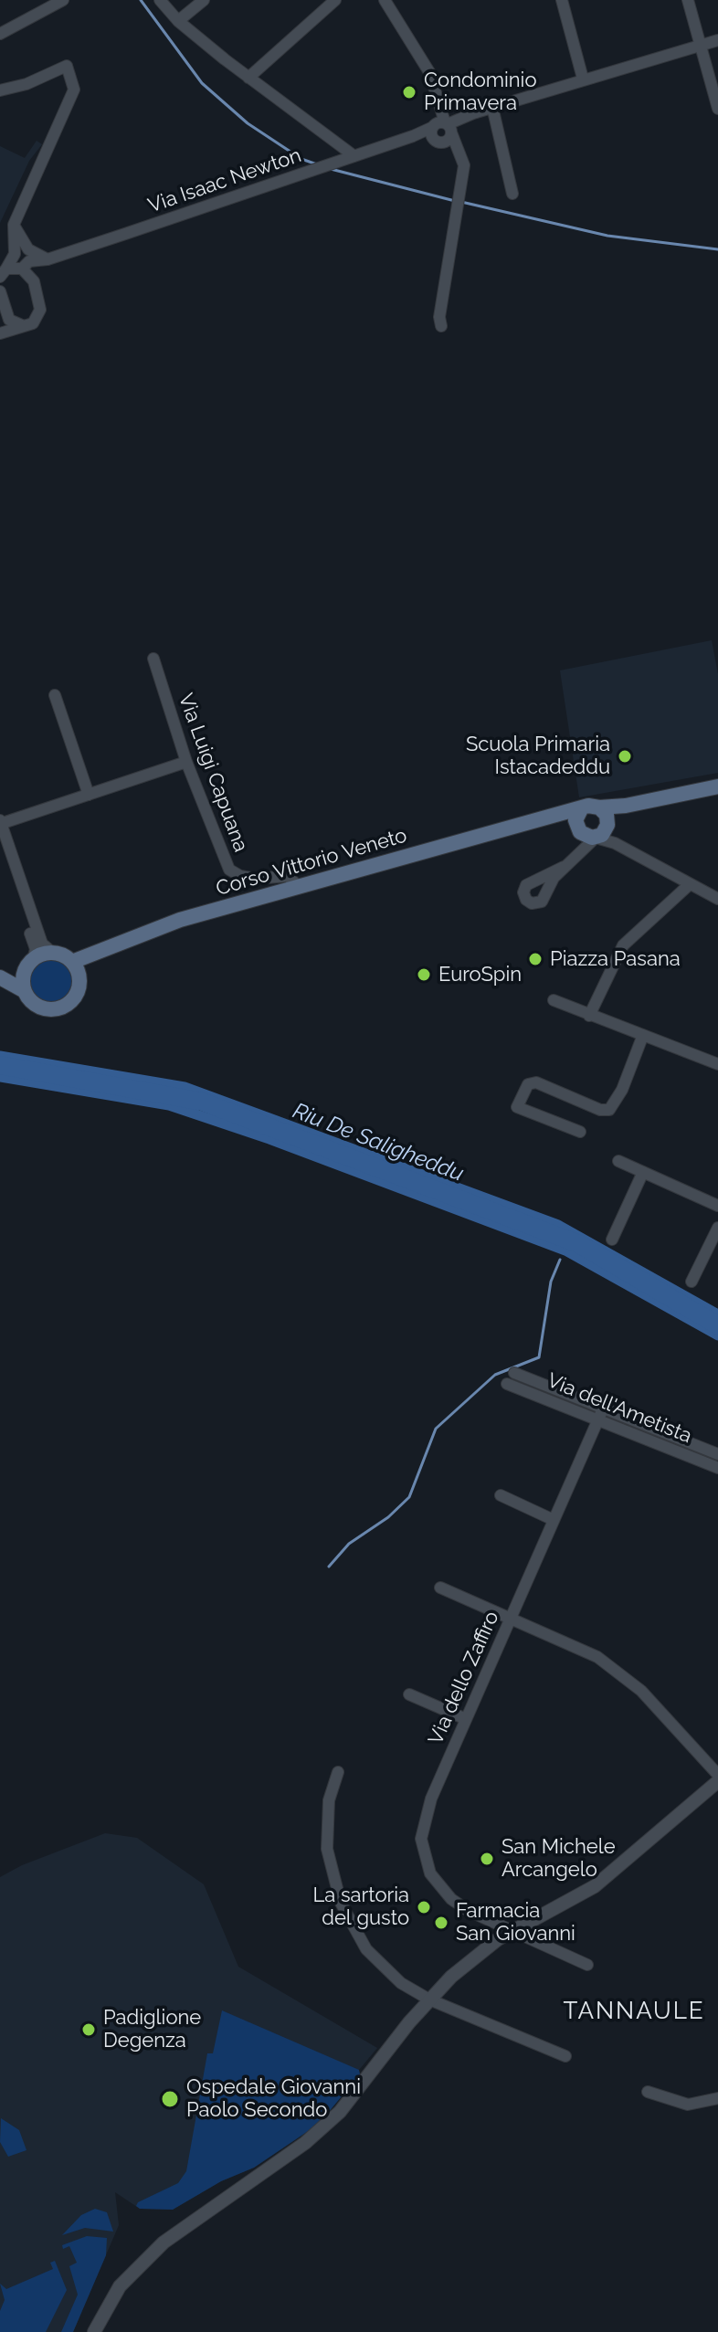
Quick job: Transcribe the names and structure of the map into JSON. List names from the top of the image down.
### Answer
{
  "streets": {
    "main road": ["Corso Vittorio Veneto"],
    "street": [
      "Via Isaac Newton",
      "Via Luigi Capuana",
      "Via dell'Ametista",
      "Via dello Zaffiro"
    ]
  },
  "crossings": [
    ["Via Luigi Capuana", "Corso Vittorio Veneto"],
    ["Via dell'Ametista", "Via dello Zaffiro"]
  ],
  "districts": ["TANNAULE"],
  "water": ["Riu De Saligheddu"],
  "places": [
    "Condominio Primavera",
    "Scuola Primaria Istacadeddu",
    "Piazza Pasana",
    "EuroSpin",
    "San Michele Arcangelo",
    "La sartoria del gusto",
    "Farmacia San Giovanni",
    "Padiglione Degenza",
    "Ospedale Giovanni Paolo Secondo"
  ]
}
